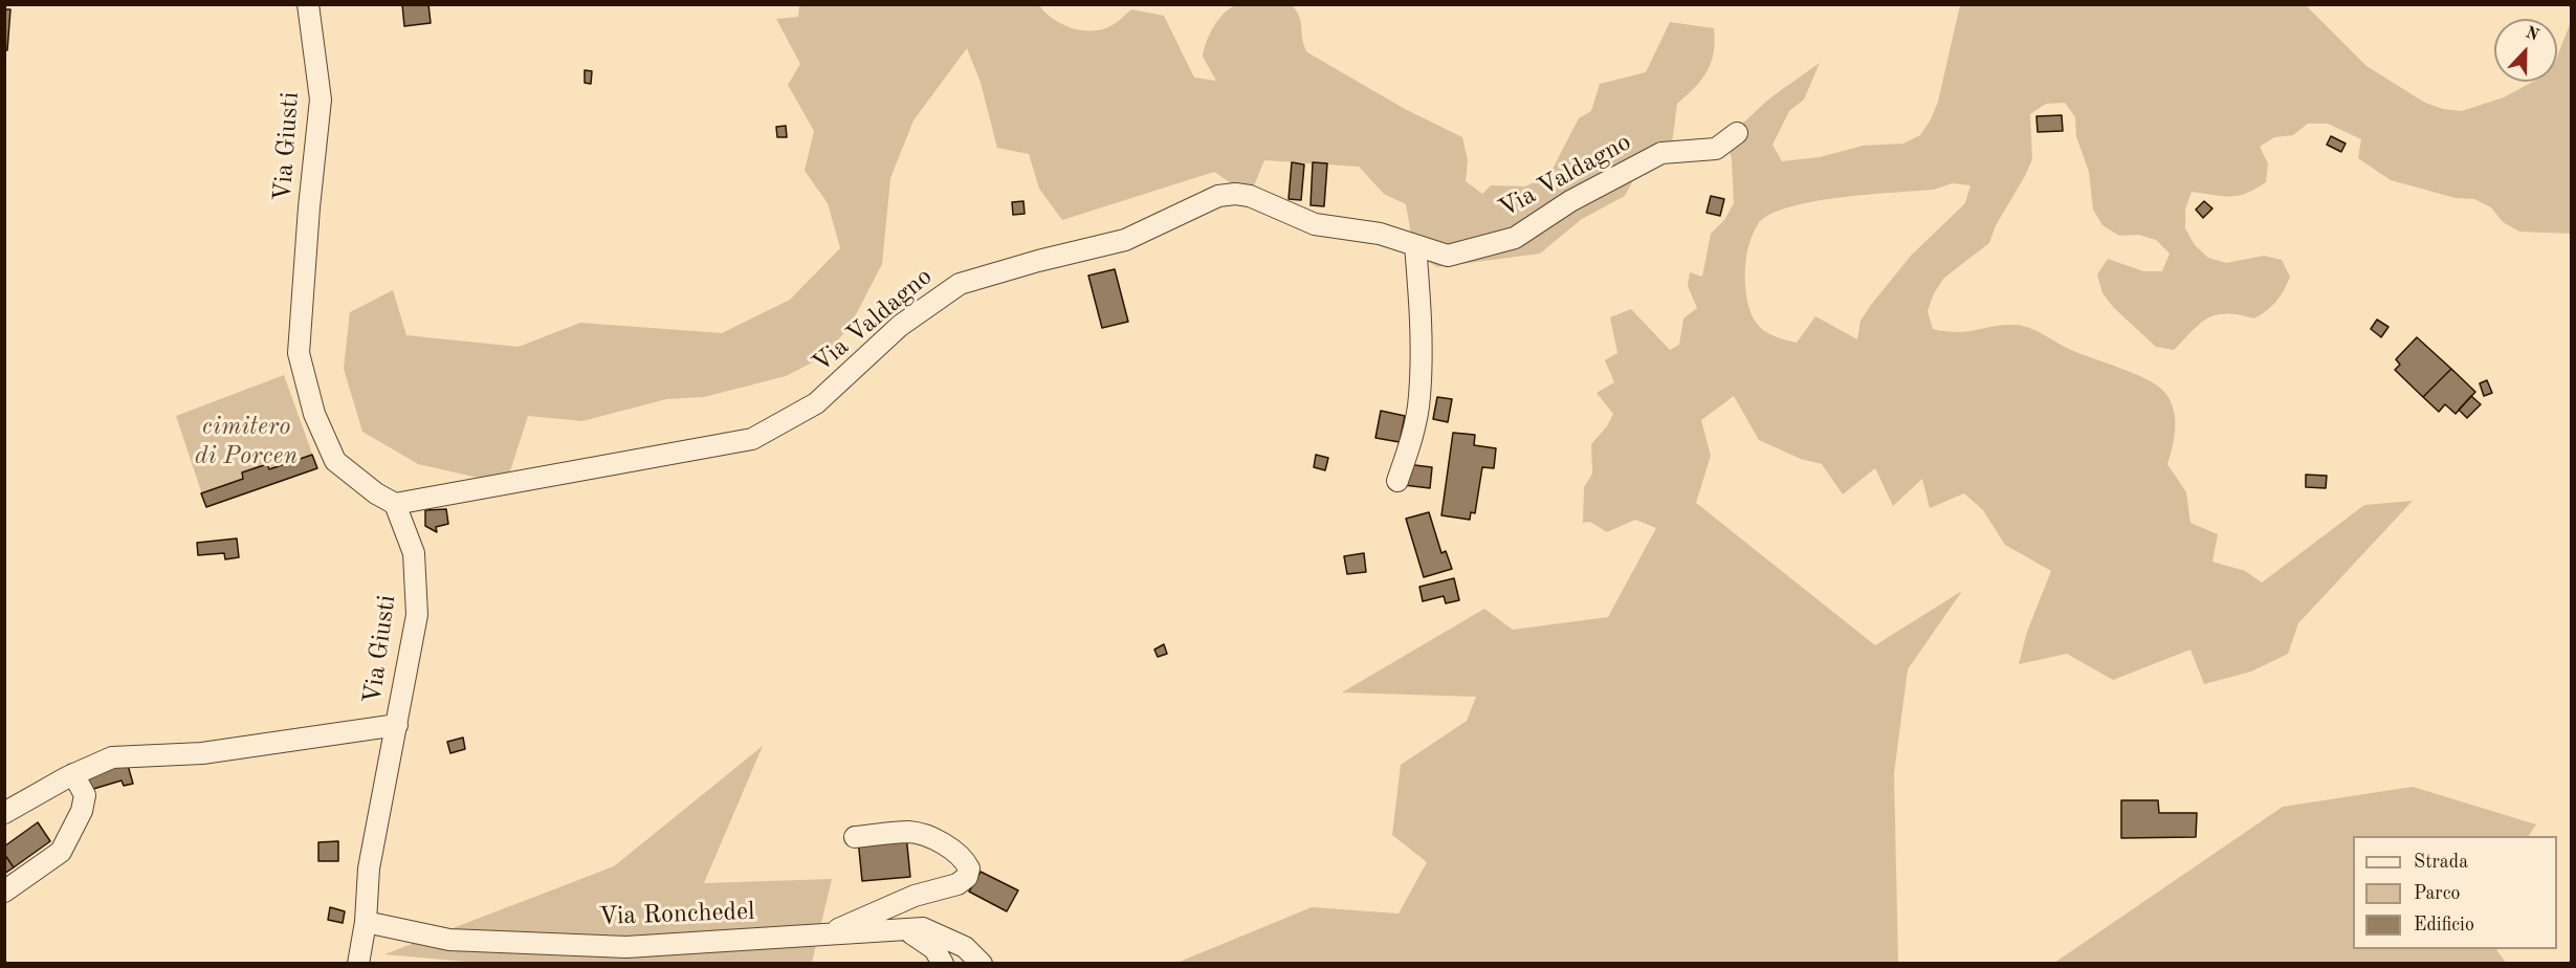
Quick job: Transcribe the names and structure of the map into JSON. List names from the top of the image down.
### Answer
{
  "streets": {
    "street": ["Via Giusti", "Via Valdagno", "Via Ronchedel"]
  },
  "crossings": [
    ["Via Giusti", "Via Valdagno"],
    ["Via Giusti", "Via Ronchedel"]
  ],
  "parks": ["cimitero di Porcen"],
  "legend": ["Strada", "Parco", "Edificio"],
  "north": "top"
}
